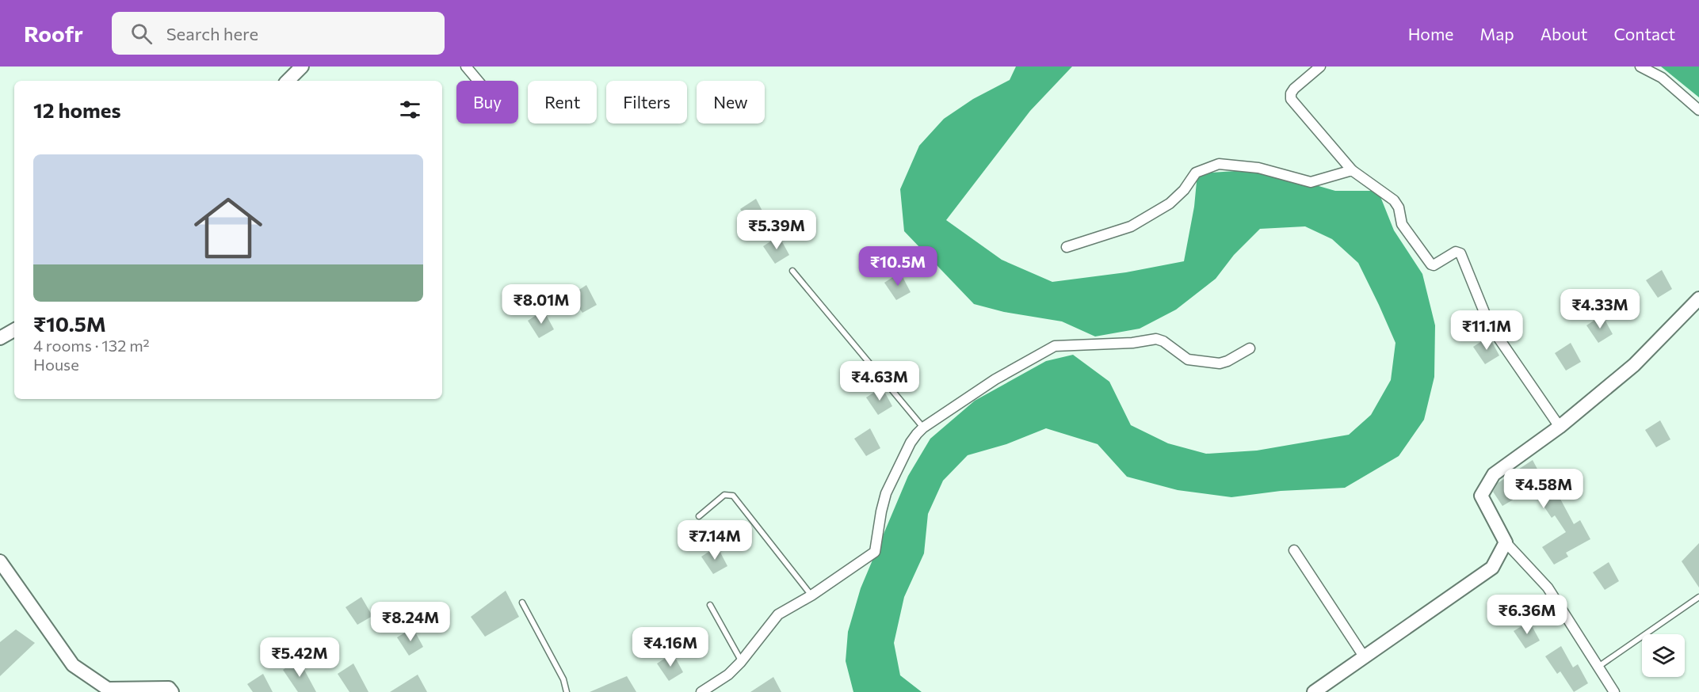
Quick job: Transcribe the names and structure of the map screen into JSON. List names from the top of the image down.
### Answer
{
  "page": {
    "header": "Roofr",
    "search": "Search here",
    "nav": [
      "Home",
      "Map",
      "About",
      "Contact"
    ],
    "chip": [
      "Buy",
      "Rent",
      "Filters",
      "New"
    ],
    "heading": "12 homes",
    "list": [
      {
        "name": "₹10.5M",
        "note": "4 rooms · 132 m² · House"
      }
    ],
    "price": [
      "₹5.39M",
      "₹10.5M",
      "₹8.01M",
      "₹4.33M",
      "₹11.1M",
      "₹4.63M",
      "₹4.58M",
      "₹7.14M",
      "₹6.36M",
      "₹8.24M",
      "₹4.16M",
      "₹5.42M"
    ]
  }
}
